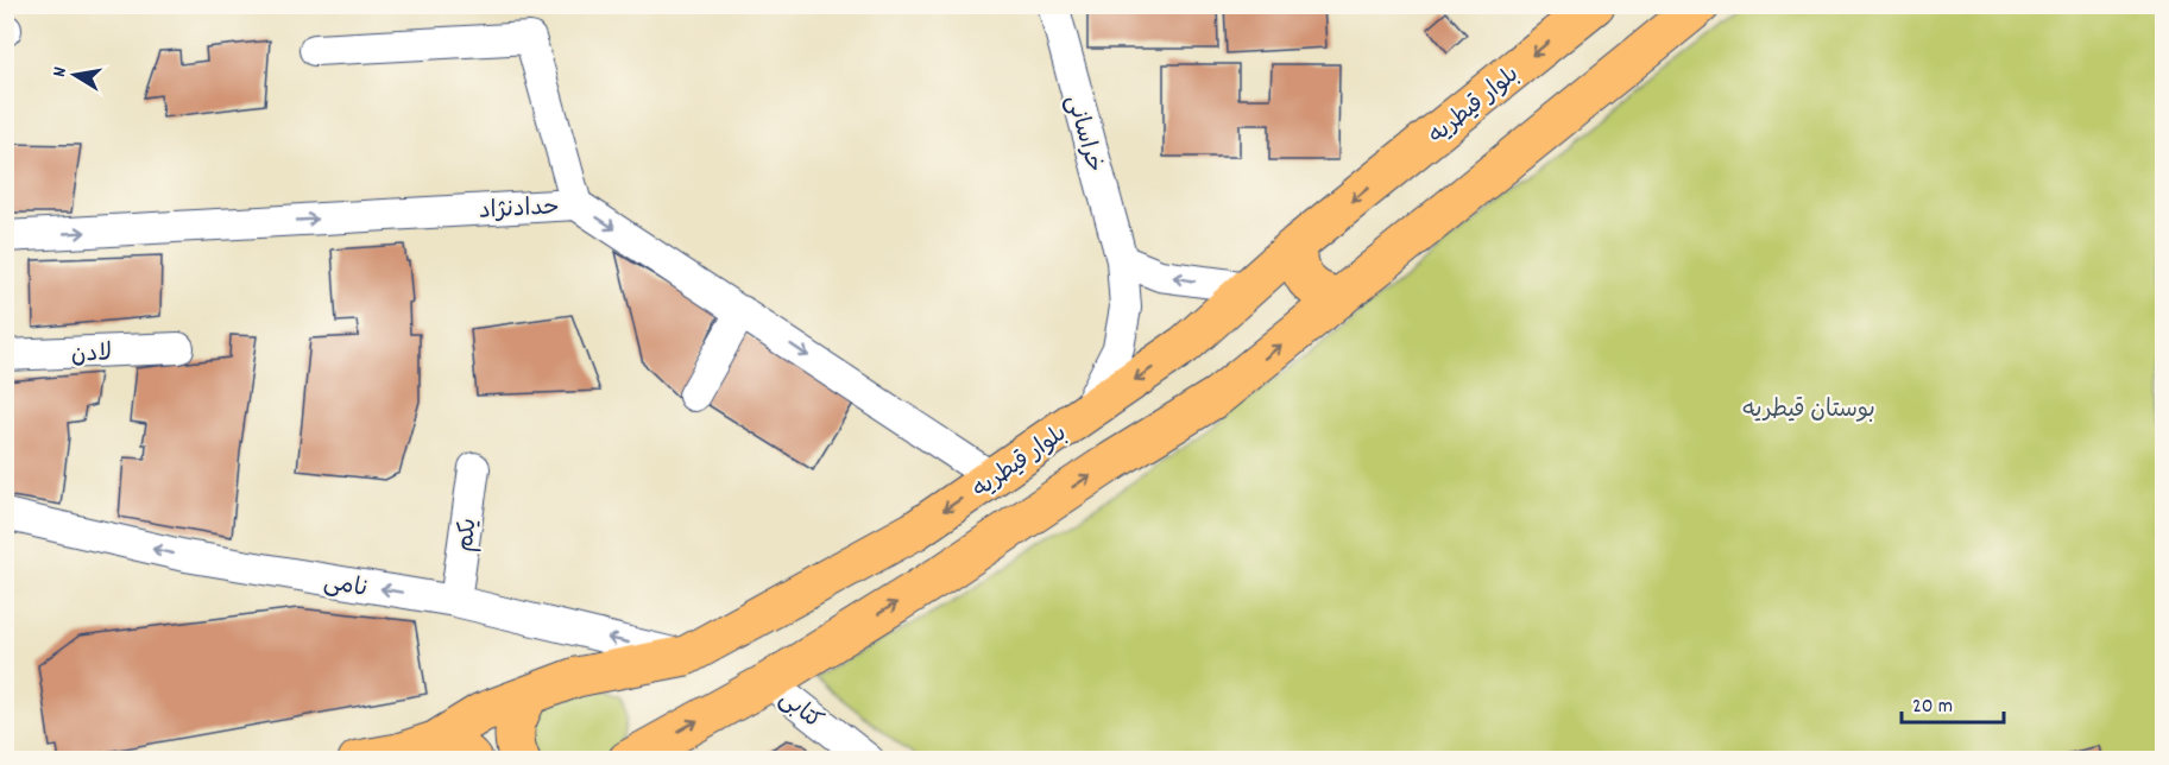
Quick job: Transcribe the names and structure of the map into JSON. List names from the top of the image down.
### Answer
{
  "streets": {
    "main road": ["بلوار قیطریه"],
    "street": [
      "خراسانی",
      "حدادنژاد",
      "لادن",
      "یکم",
      "نامی",
      "کتابی"
    ]
  },
  "crossings": [
    ["بلوار قیطریه", "خراسانی"],
    ["بلوار قیطریه", "حدادنژاد"],
    ["بلوار قیطریه", "نامی"],
    ["یکم", "نامی"]
  ],
  "one_way": ["حدادنژاد", "نامی"],
  "parks": ["بوستان قیطریه"],
  "scale_bar": "20 m",
  "north": "left"
}
